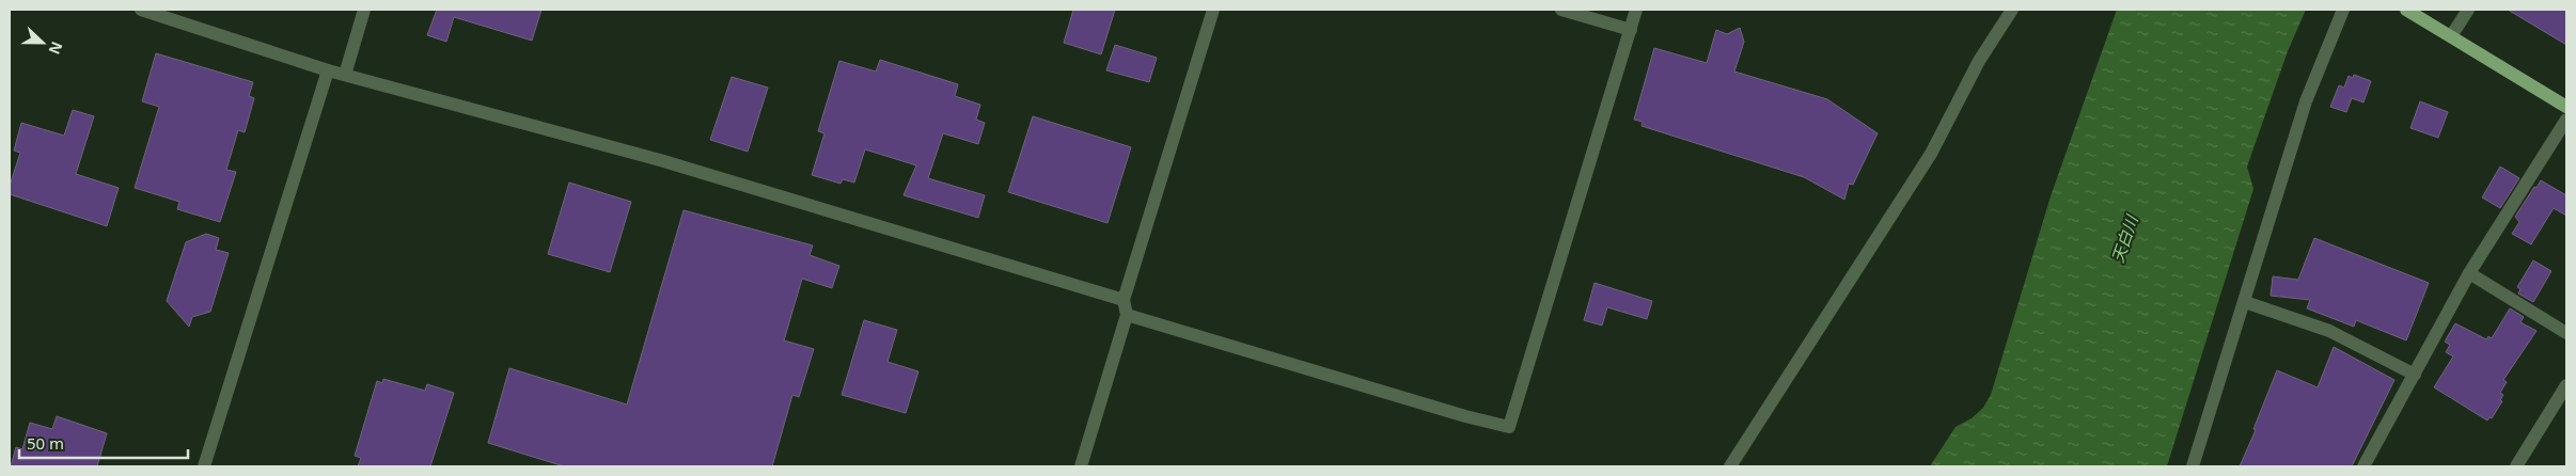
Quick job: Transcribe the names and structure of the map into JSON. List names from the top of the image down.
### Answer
{
  "water": ["天白川"],
  "scale_bar": "50 m",
  "north": "right"
}
